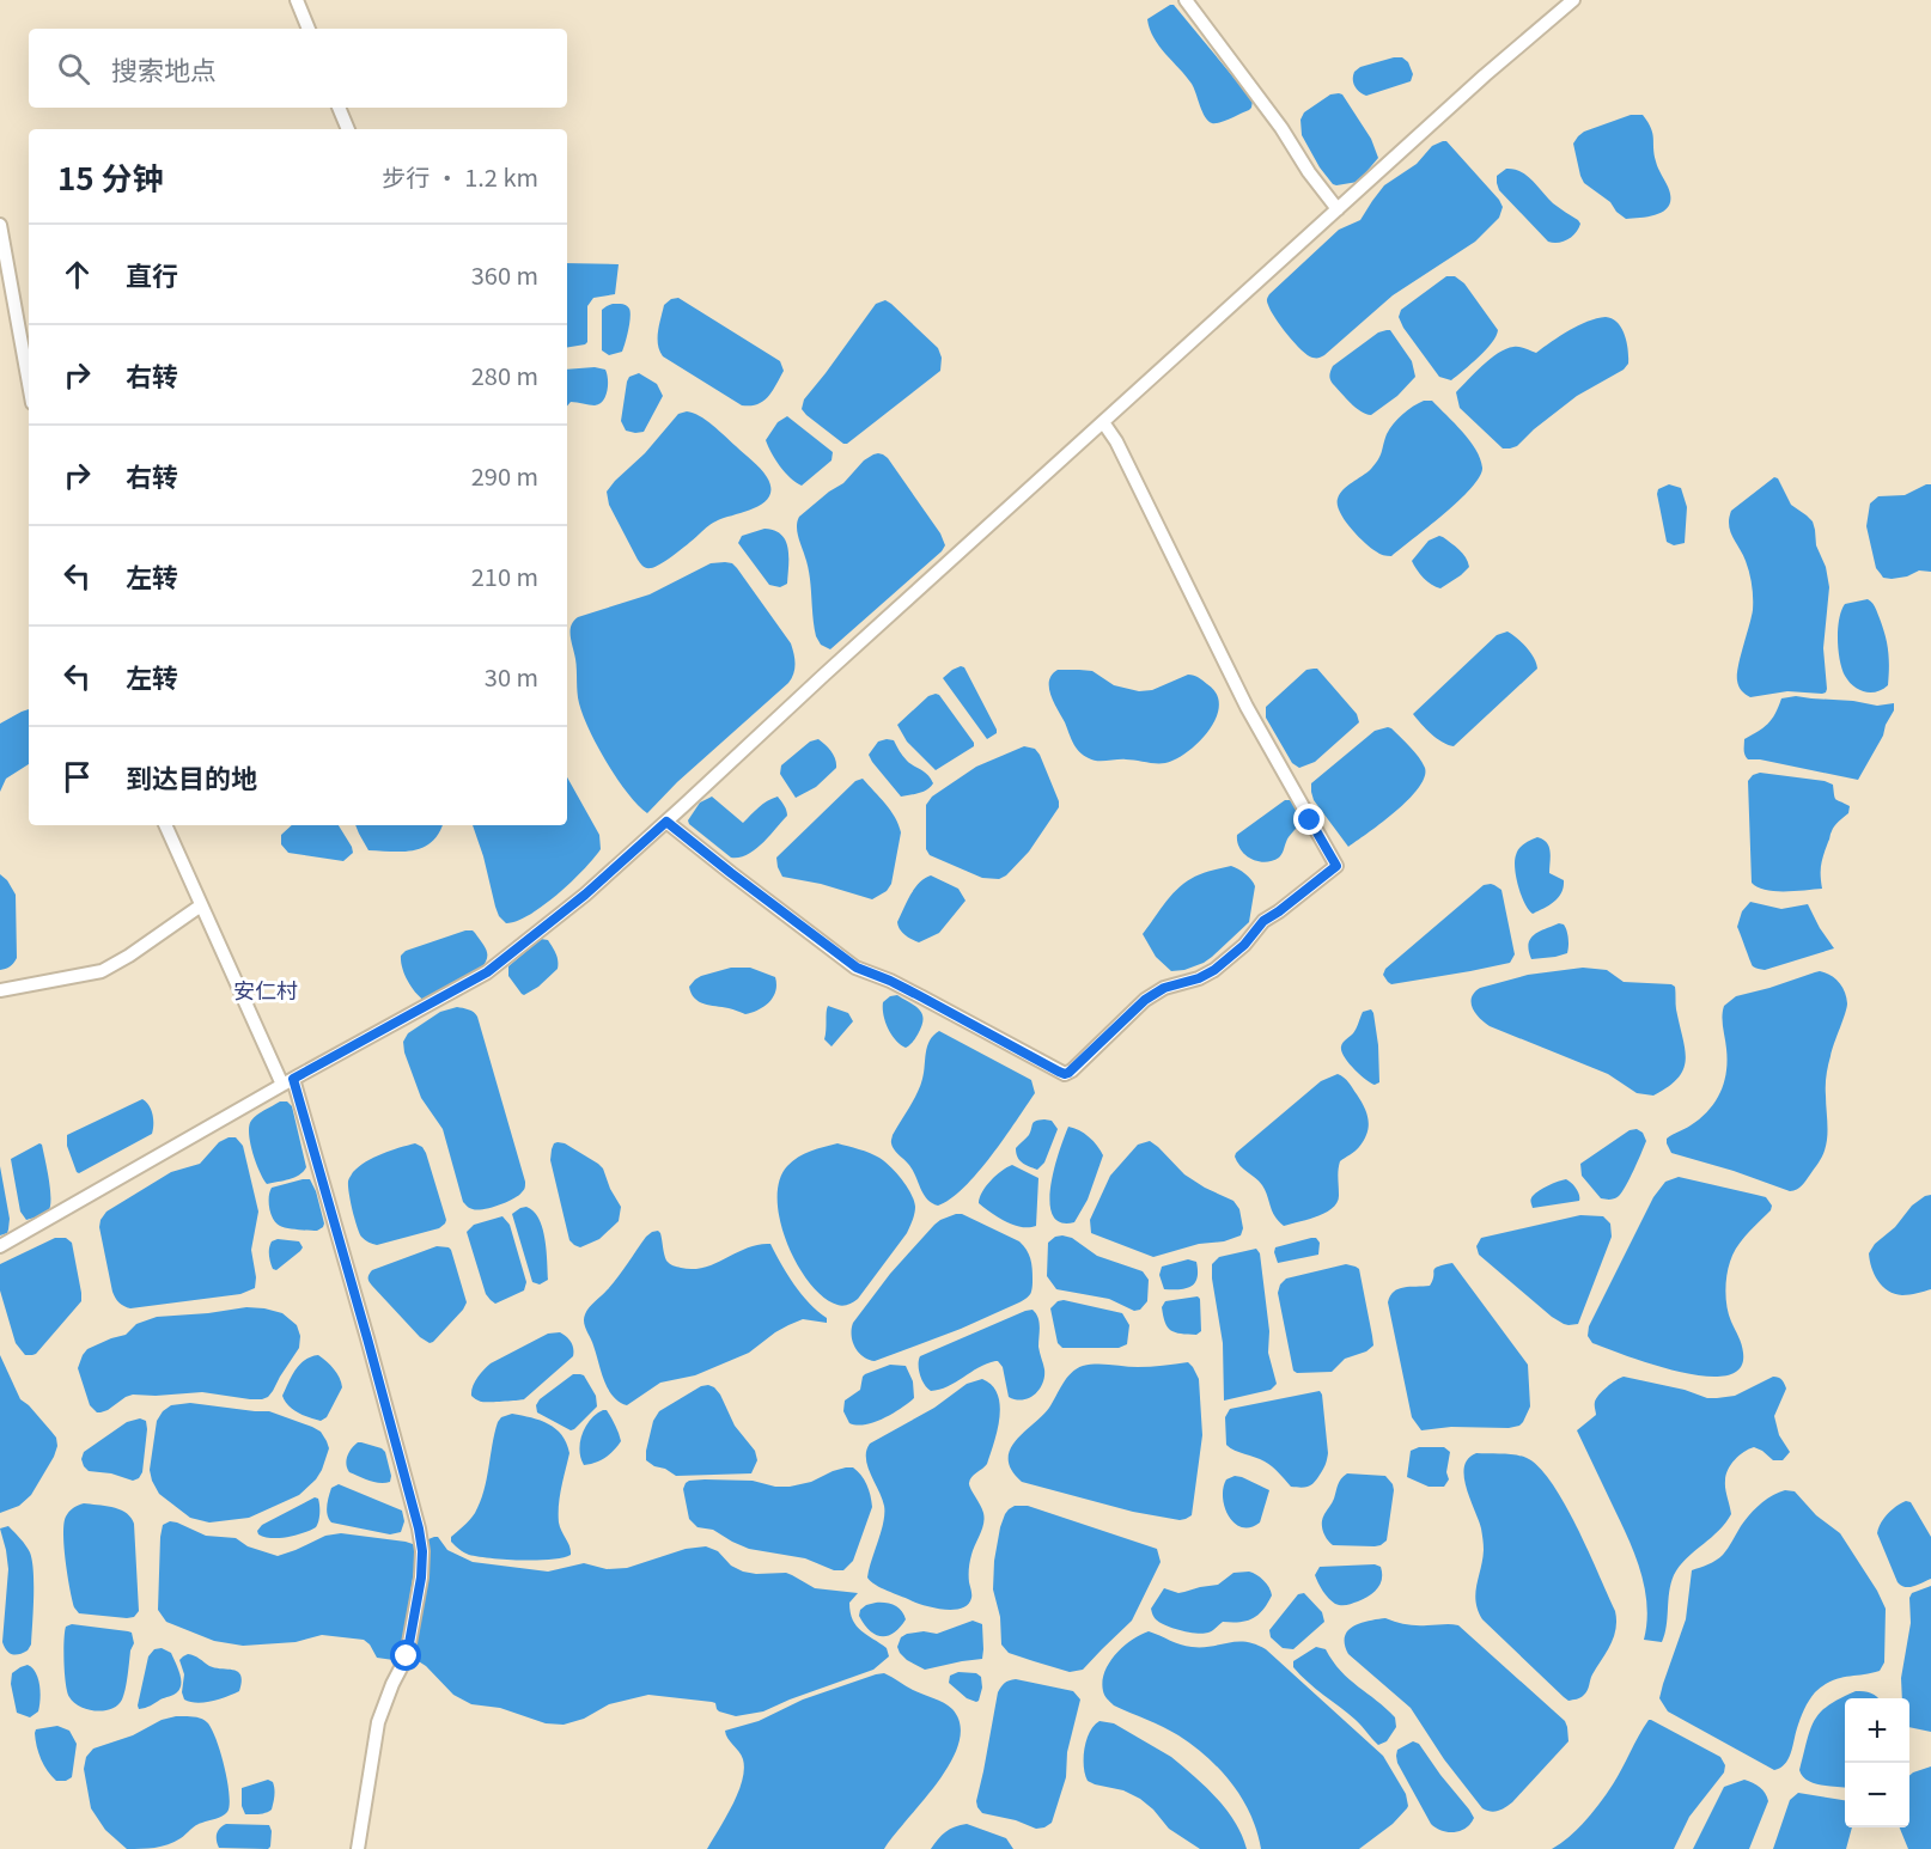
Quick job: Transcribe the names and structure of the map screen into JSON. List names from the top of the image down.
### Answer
{
  "districts": ["安仁村"],
  "page": {
    "search": "搜索地点",
    "heading": ["15 分钟", "步行 · 1.2 km"],
    "list": [
      ["直行", "360 m"],
      ["右转", "280 m"],
      ["右转", "290 m"],
      ["左转", "210 m"],
      ["左转", "30 m"],
      "到达目的地"
    ],
    "map_buttons": ["+", "−"]
  }
}
